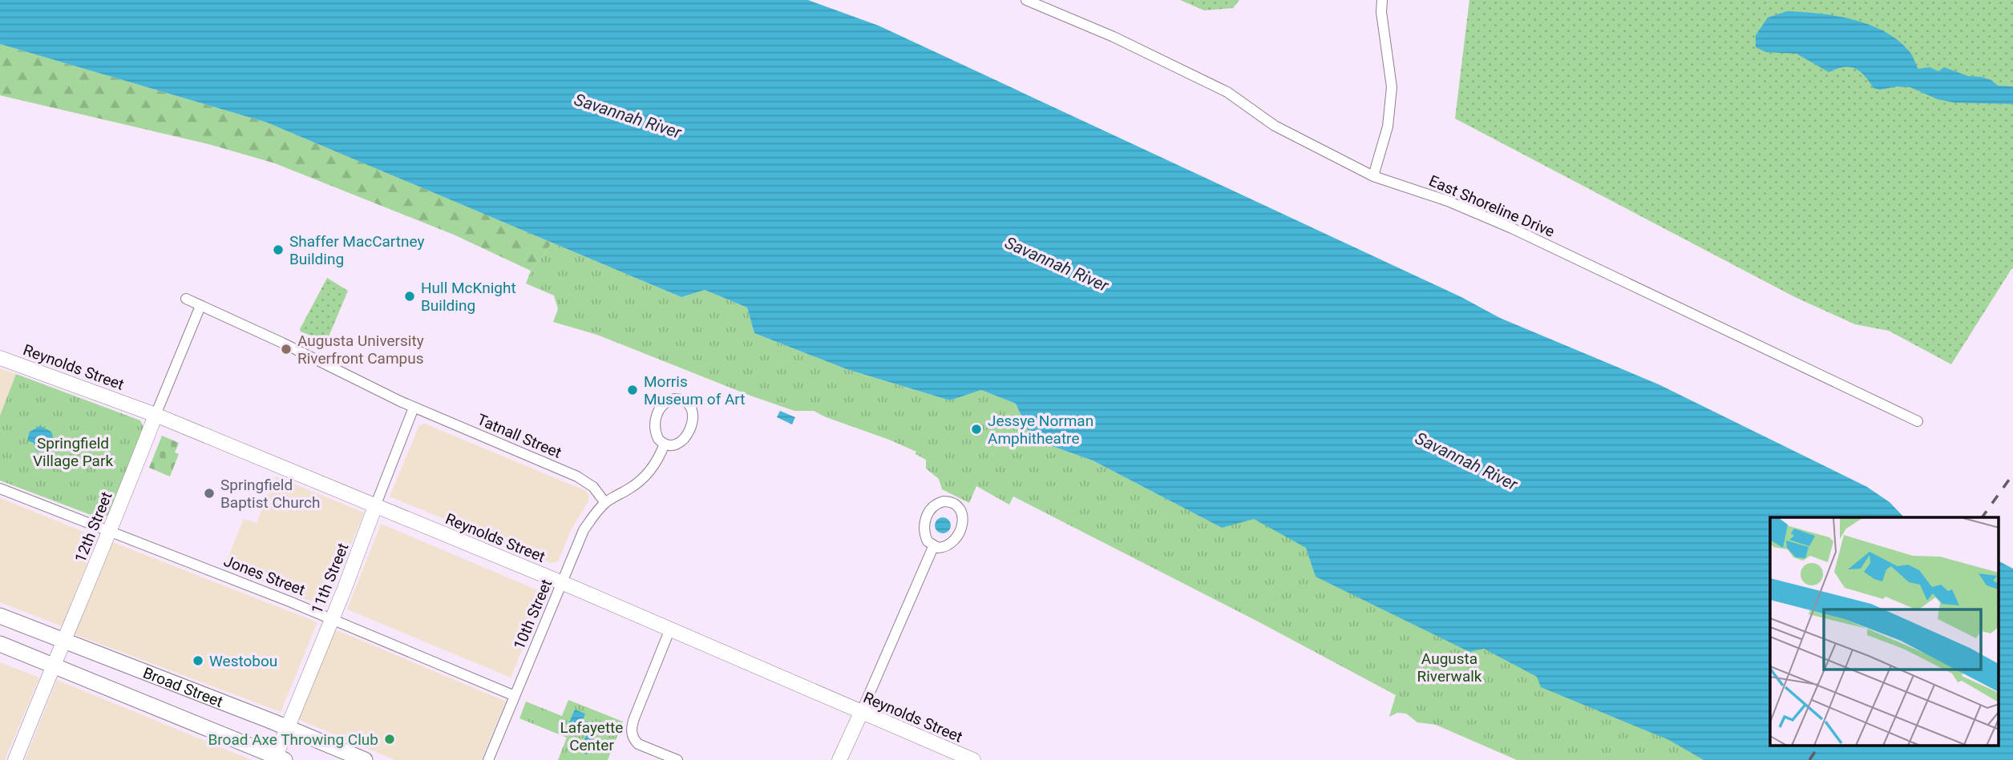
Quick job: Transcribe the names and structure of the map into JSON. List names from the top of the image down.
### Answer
{
  "streets": {
    "main road": [
      "Reynolds Street",
      "12th Street",
      "11th Street",
      "Broad Street"
    ],
    "street": [
      "East Shoreline Drive",
      "Tatnall Street",
      "Jones Street",
      "10th Street"
    ]
  },
  "crossings": [
    ["Reynolds Street", "12th Street"],
    ["Reynolds Street", "11th Street"],
    ["Reynolds Street", "10th Street"],
    ["Tatnall Street", "12th Street"],
    ["Tatnall Street", "11th Street"],
    ["Tatnall Street", "10th Street"],
    ["12th Street", "Jones Street"],
    ["12th Street", "Broad Street"],
    ["Jones Street", "11th Street"],
    ["Jones Street", "10th Street"],
    ["11th Street", "Broad Street"]
  ],
  "water": ["Savannah River"],
  "parks": ["Springfield Village Park", "Augusta Riverwalk", "Lafayette Center"],
  "places": [
    "Shaffer MacCartney Building",
    "Hull McKnight Building",
    "Augusta University Riverfront Campus",
    "Morris Museum of Art",
    "Jessye Norman Amphitheatre",
    "Springfield Baptist Church",
    "Westobou",
    "Broad Axe Throwing Club"
  ]
}
